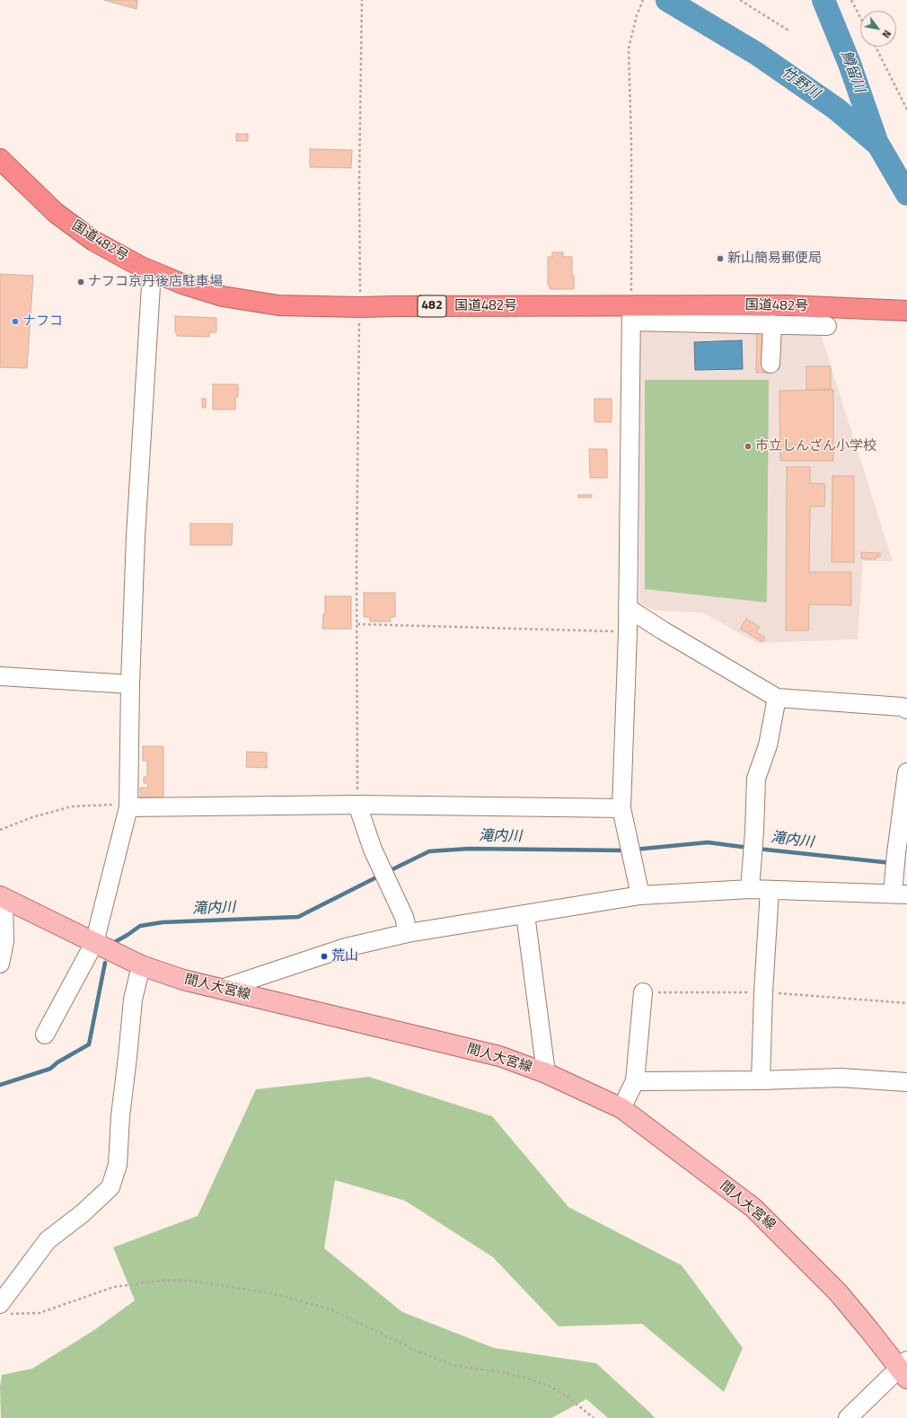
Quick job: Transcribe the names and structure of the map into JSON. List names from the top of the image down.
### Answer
{
  "streets": {
    "highway": ["国道482号", "482"],
    "main road": ["間人大宮線"]
  },
  "water": ["鱒留川", "竹野川", "滝内川"],
  "places": [
    "新山簡易郵便局",
    "ナフコ京丹後店駐車場",
    "ナフコ",
    "市立しんざん小学校",
    "荒山"
  ],
  "north": "bottom right"
}
